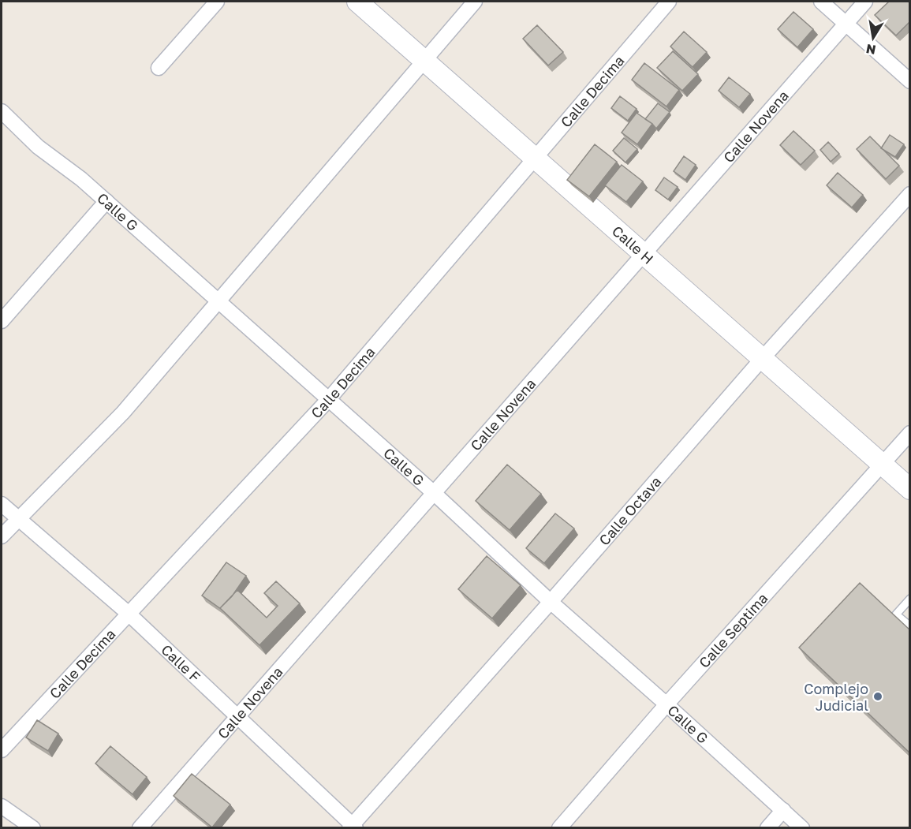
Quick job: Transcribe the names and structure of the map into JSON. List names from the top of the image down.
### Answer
{
  "streets": {
    "street": [
      "Calle Decima",
      "Calle Novena",
      "Calle G",
      "Calle H",
      "Calle Octava",
      "Calle Septima",
      "Calle F"
    ]
  },
  "crossings": [
    ["Calle Decima", "Calle G"],
    ["Calle Decima", "Calle H"],
    ["Calle Decima", "Calle F"],
    ["Calle Novena", "Calle G"],
    ["Calle Novena", "Calle H"],
    ["Calle Novena", "Calle F"],
    ["Calle G", "Calle Octava"],
    ["Calle G", "Calle Septima"],
    ["Calle H", "Calle Octava"],
    ["Calle H", "Calle Septima"],
    ["Calle Octava", "Calle F"]
  ],
  "places": ["Complejo Judicial"],
  "north": "bottom"
}
